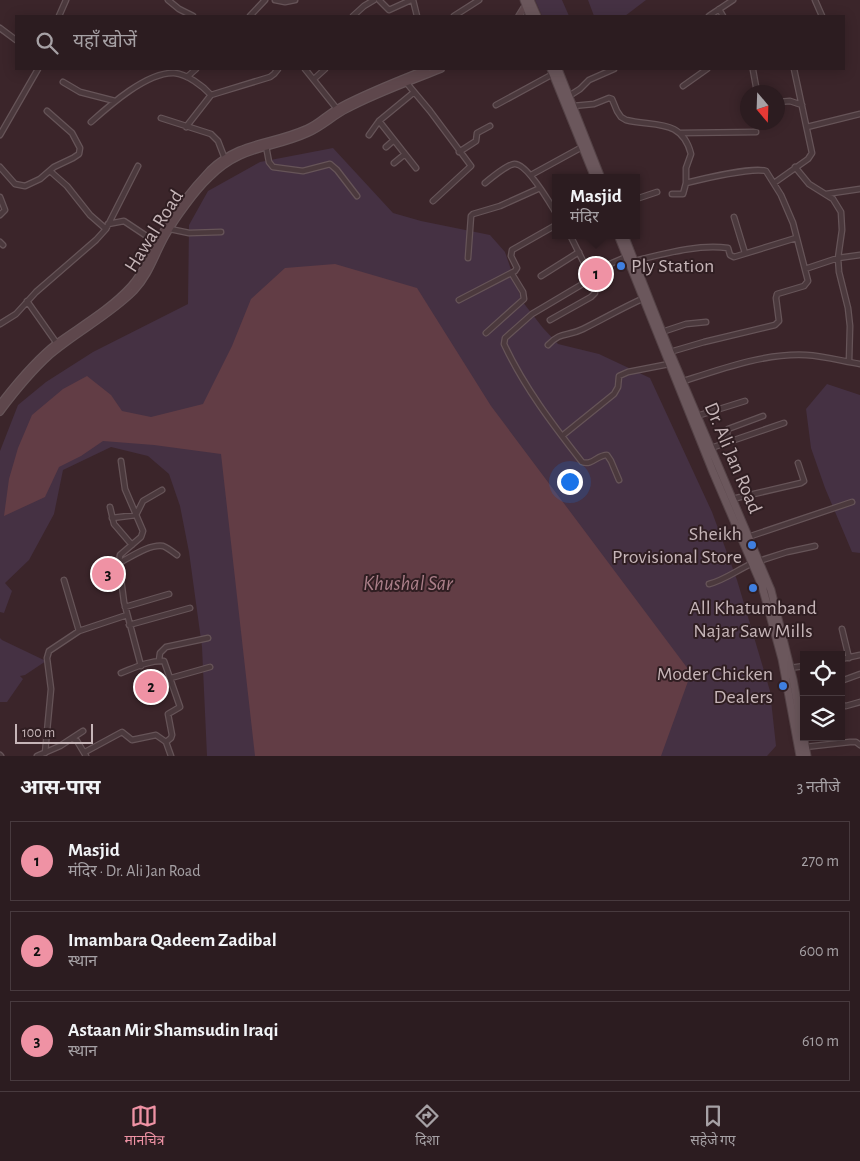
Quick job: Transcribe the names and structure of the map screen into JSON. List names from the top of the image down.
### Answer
{
  "streets": {
    "main road": ["Hawal Road", "Dr. Ali Jan Road"]
  },
  "water": ["Khushal Sar"],
  "places": [
    "Ply Station",
    "Sheikh Provisional Store",
    "All Khatumband Najar Saw Mills",
    "Moder Chicken Dealers"
  ],
  "scale_bar": "100 m",
  "north": "bottom",
  "page": {
    "search": "यहाँ खोजें",
    "popup": ["Masjid", "मंदिर"],
    "pins": ["1", "3", "2"],
    "scale": "100 m",
    "heading": ["आस-पास", "3 नतीजे"],
    "list": [
      {
        "mark": "1",
        "name": "Masjid",
        "note": "मंदिर · Dr. Ali Jan Road",
        "value": "270 m"
      },
      {
        "mark": "2",
        "name": "Imambara Qadeem Zadibal",
        "note": "स्थान",
        "value": "600 m"
      },
      {
        "mark": "3",
        "name": "Astaan Mir Shamsudin Iraqi",
        "note": "स्थान",
        "value": "610 m"
      }
    ],
    "nav": ["मानचित्र", "दिशा", "सहेजे गए"]
  }
}
